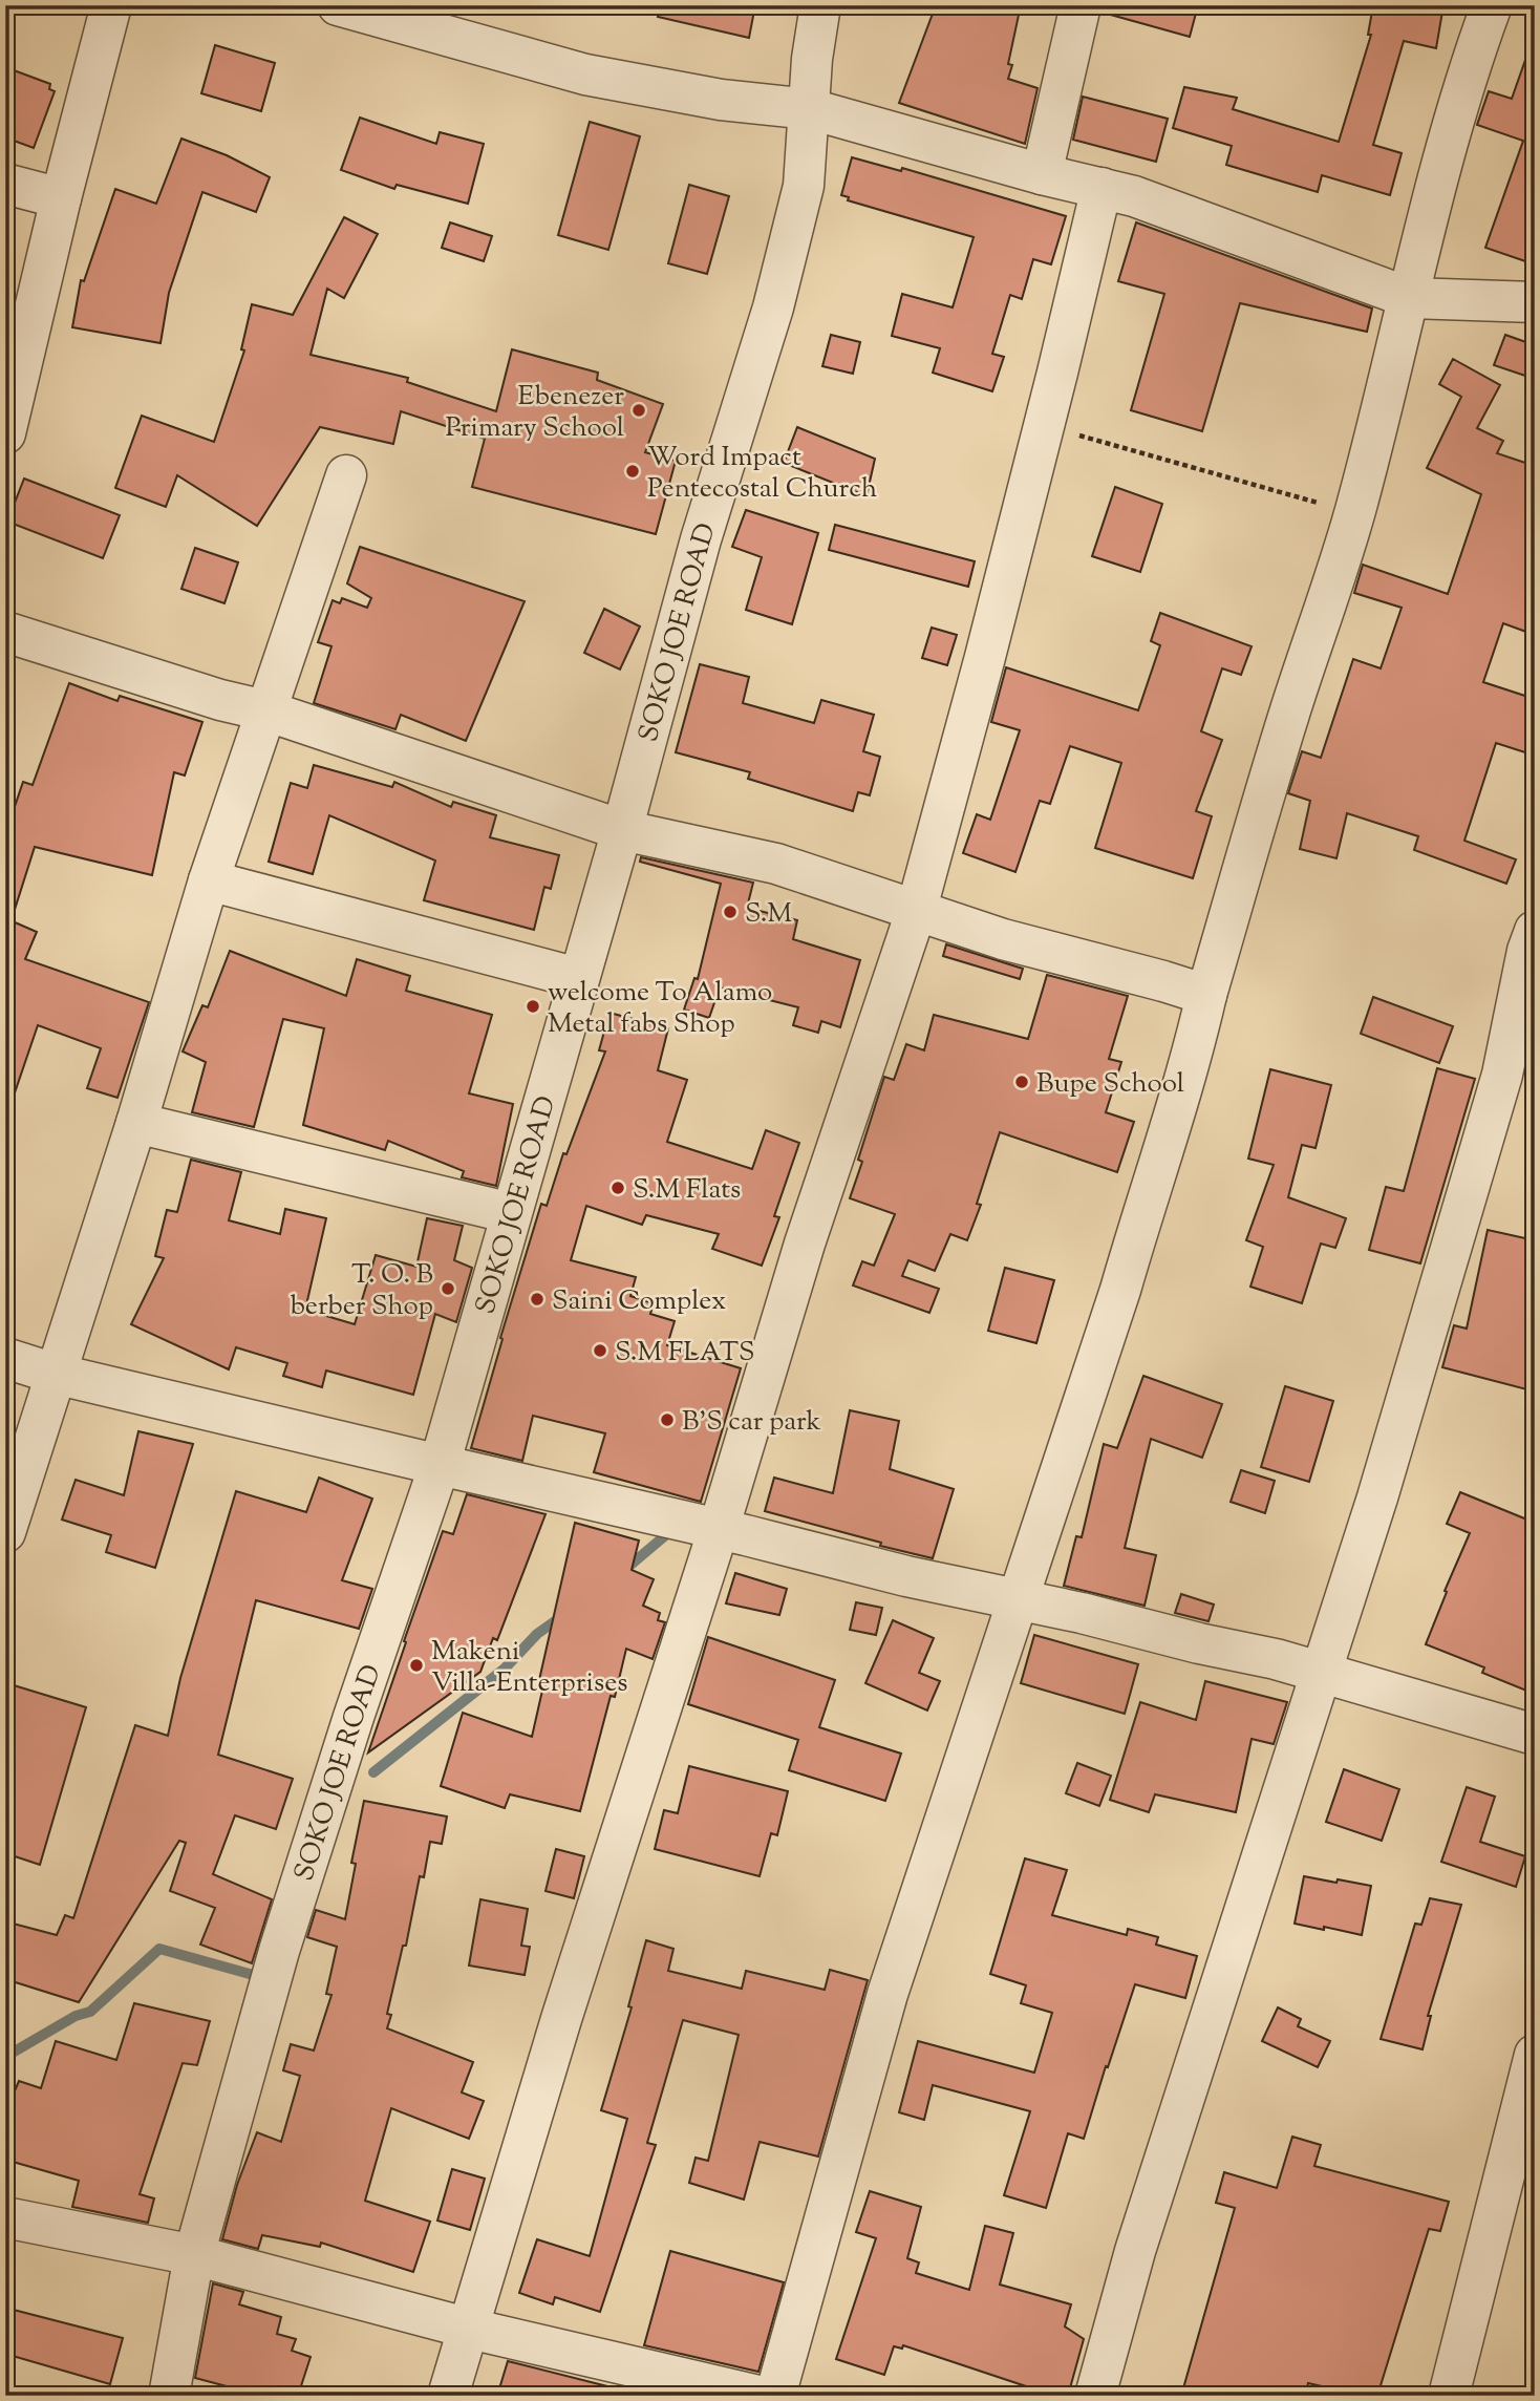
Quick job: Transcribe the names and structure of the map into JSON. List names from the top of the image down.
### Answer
{
  "streets": {
    "street": ["SOKO JOE ROAD"]
  },
  "places": [
    "Ebenezer Primary School",
    "Word Impact Pentecostal Church",
    "S.M",
    "welcome To Alamo Metal fabs Shop",
    "Bupe School",
    "S.M Flats",
    "T. O. B berber Shop",
    "Saini Complex",
    "S.M FLATS",
    "B'S car park",
    "Makeni Villa-Enterprises"
  ]
}
